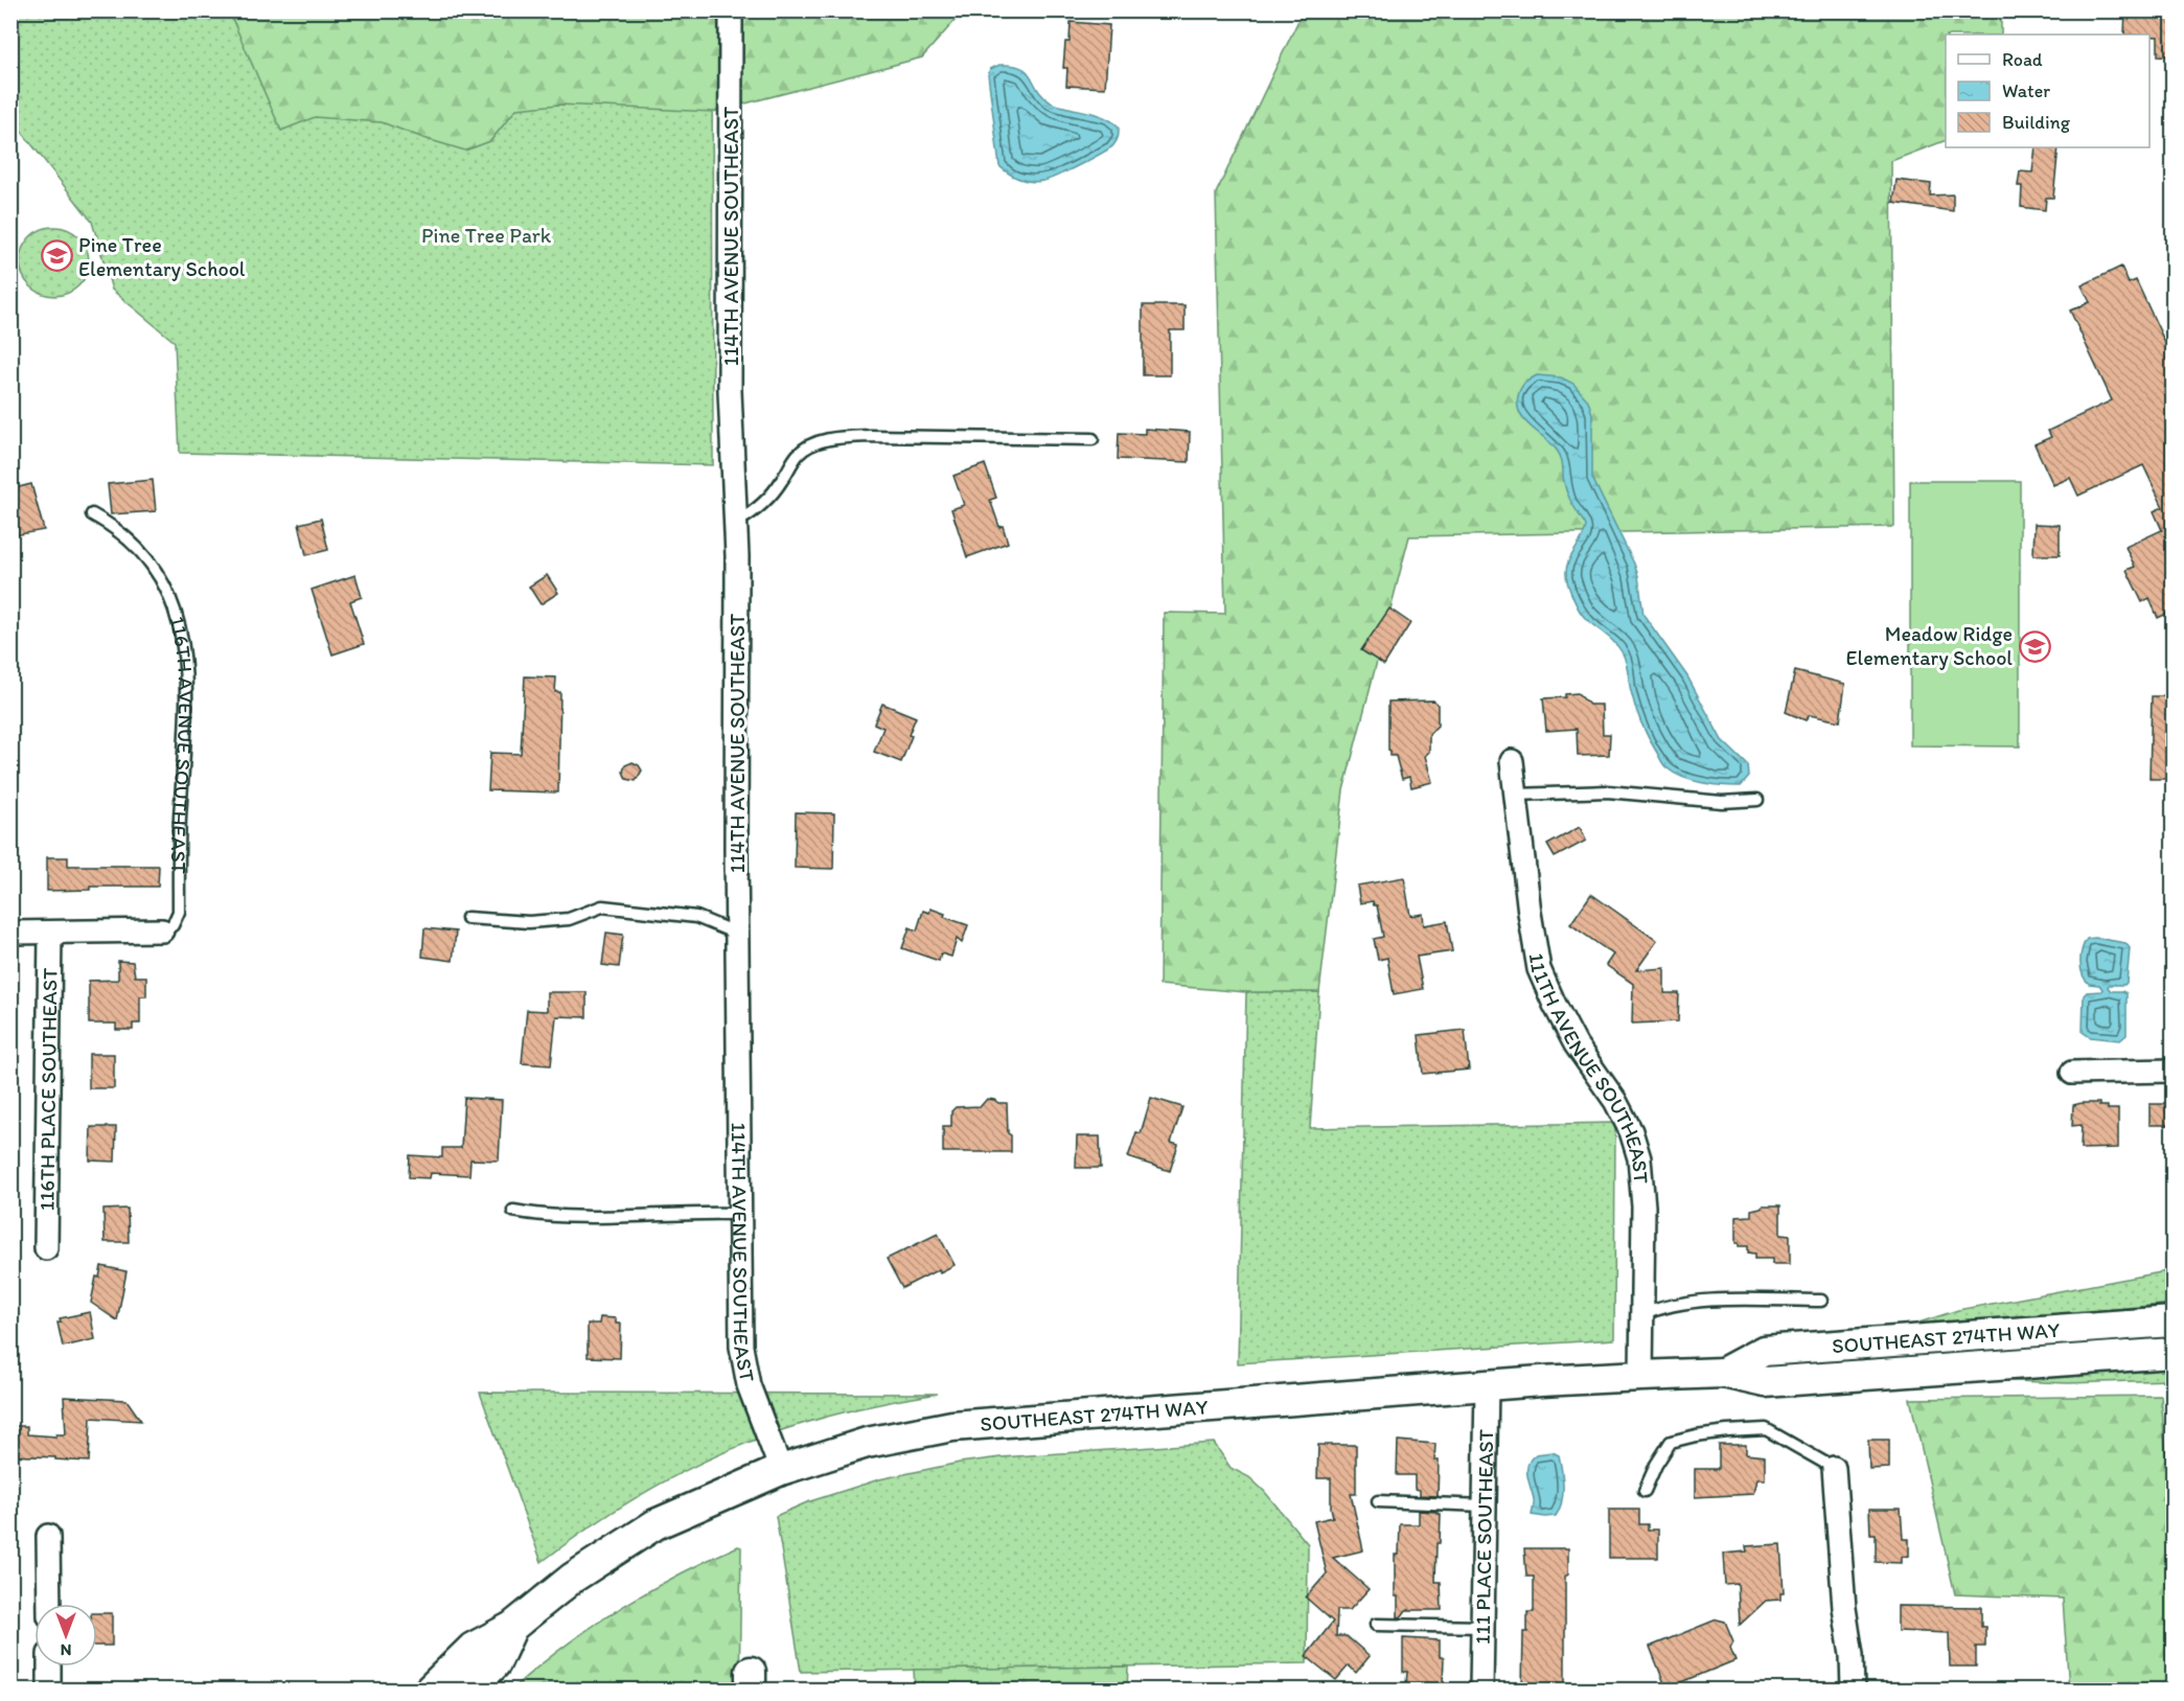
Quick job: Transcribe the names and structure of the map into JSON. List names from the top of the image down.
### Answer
{
  "streets": {
    "main road": ["SOUTHEAST 274TH WAY"],
    "street": [
      "114TH AVENUE SOUTHEAST",
      "116TH AVENUE SOUTHEAST",
      "111TH AVENUE SOUTHEAST",
      "116TH PLACE SOUTHEAST",
      "111 PLACE SOUTHEAST"
    ]
  },
  "crossings": [
    ["114TH AVENUE SOUTHEAST", "SOUTHEAST 274TH WAY"],
    ["116TH AVENUE SOUTHEAST", "116TH PLACE SOUTHEAST"],
    ["111TH AVENUE SOUTHEAST", "SOUTHEAST 274TH WAY"],
    ["SOUTHEAST 274TH WAY", "111 PLACE SOUTHEAST"]
  ],
  "parks": ["Pine Tree Park"],
  "places": {
    "school or university": ["Pine Tree Elementary School", "Meadow Ridge Elementary School"]
  },
  "legend": ["Road", "Water", "Building"],
  "north": "bottom"
}
